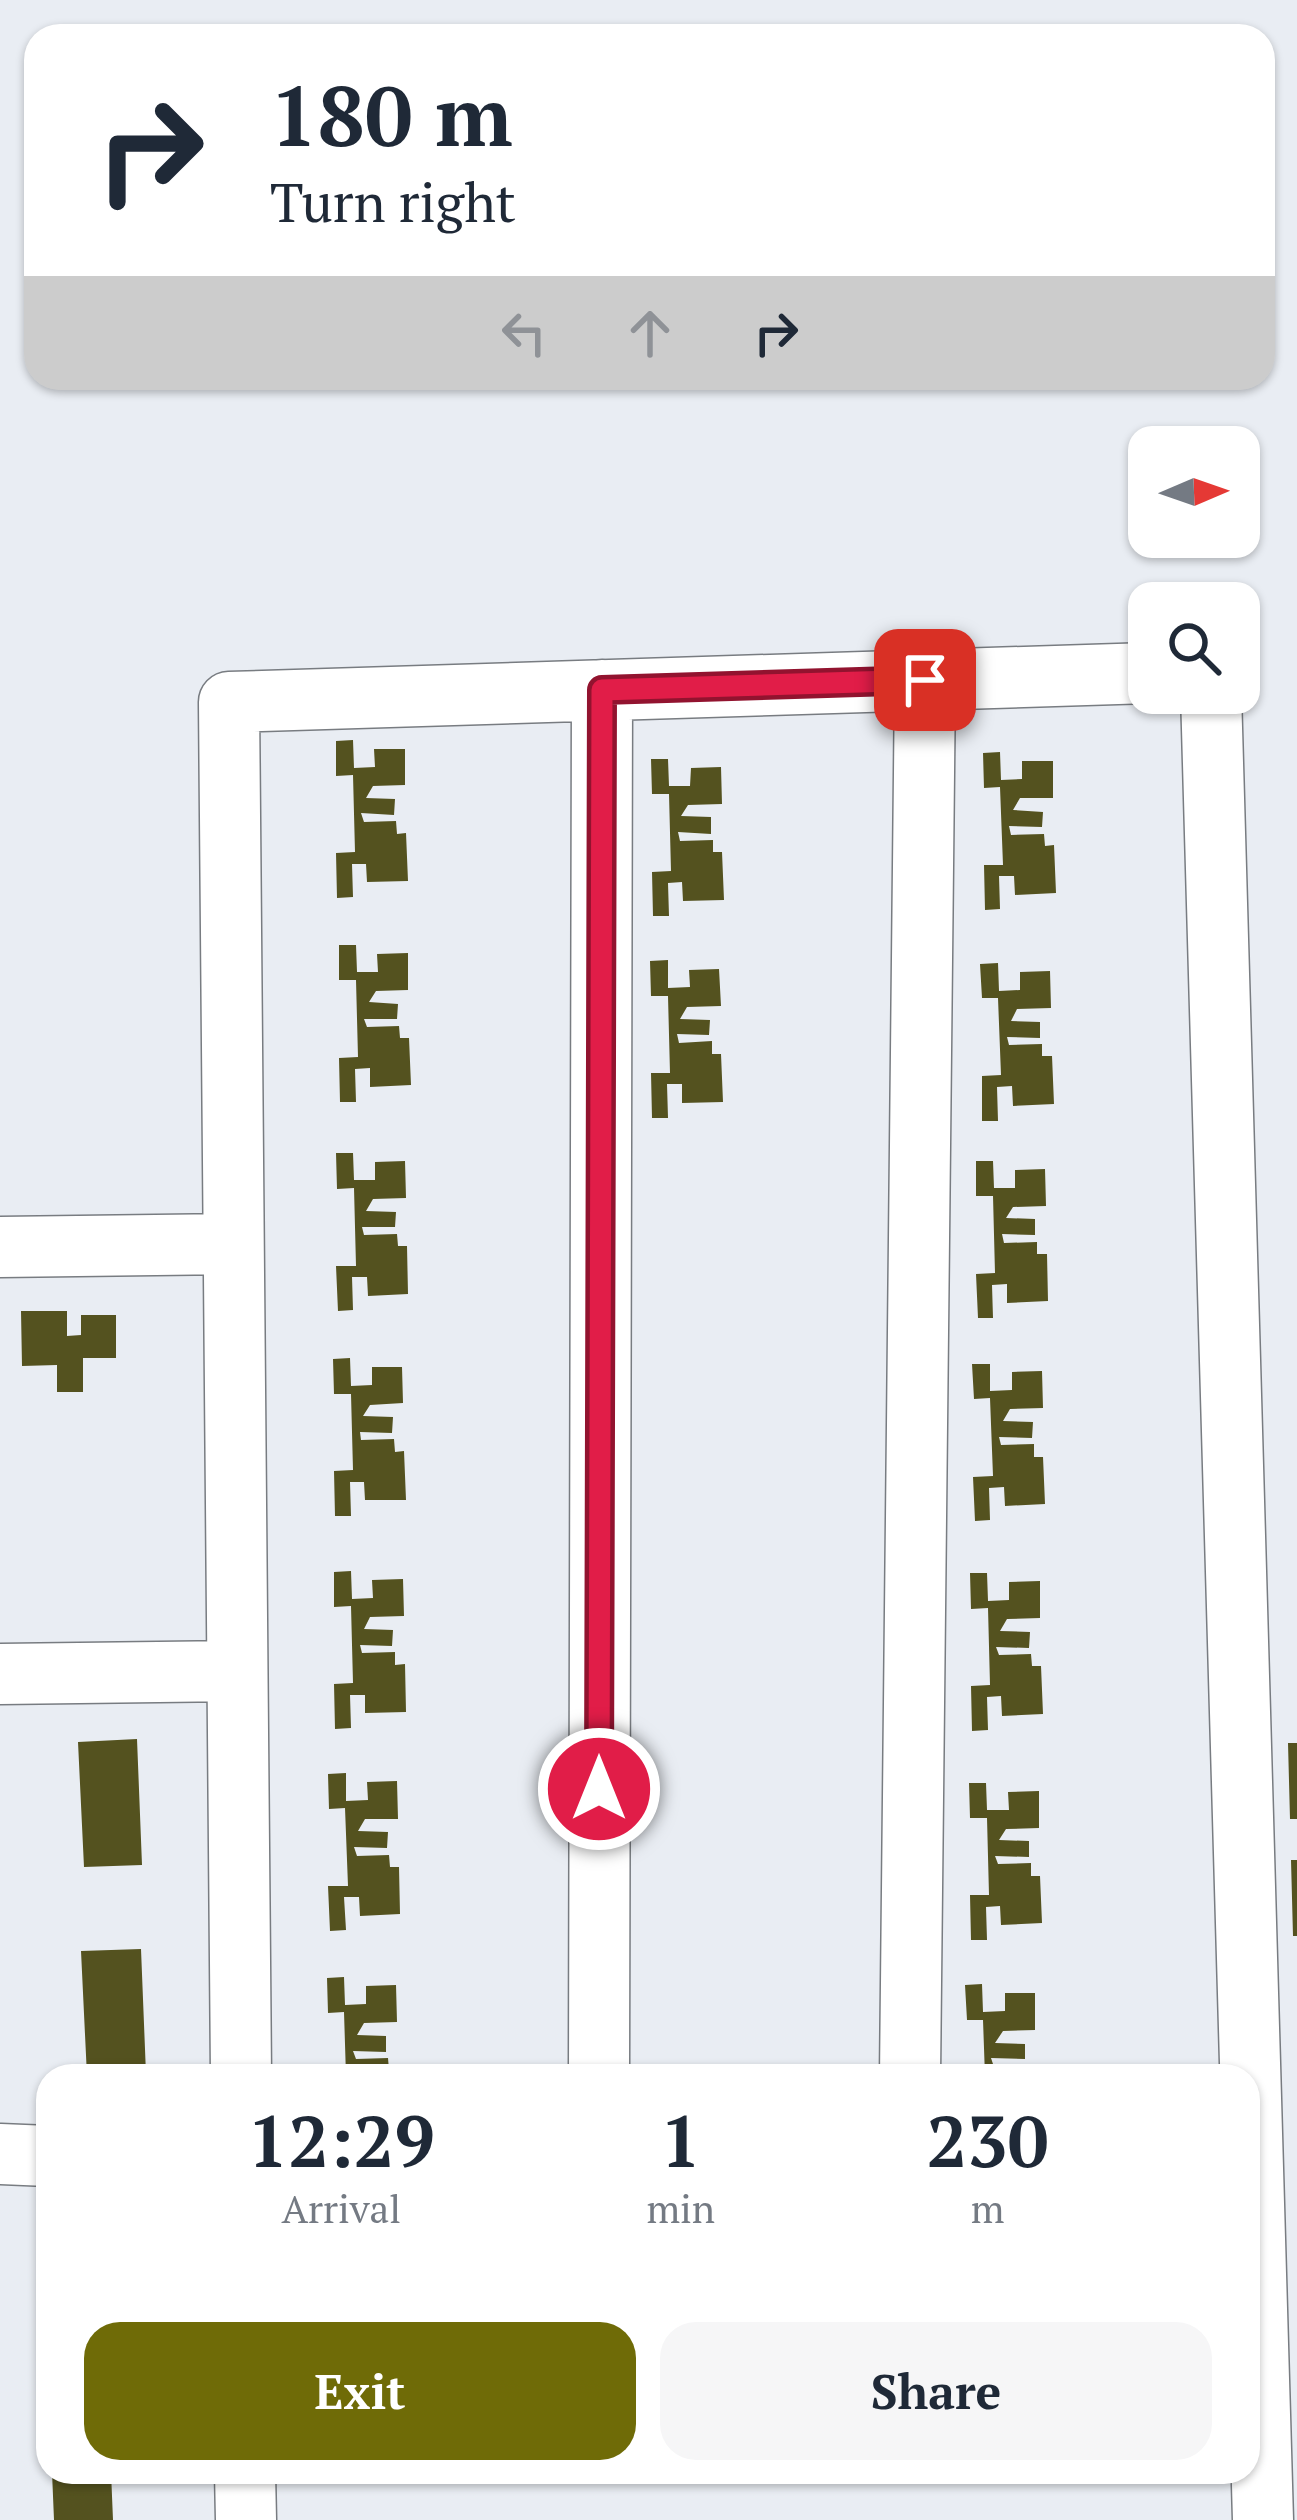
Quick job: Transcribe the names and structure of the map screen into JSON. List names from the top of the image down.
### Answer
{
  "north": "right",
  "page": {
    "turn": ["180 m", "Turn right"],
    "eta": [
      "12:29",
      "Arrival",
      "1",
      "min",
      "230",
      "m"
    ],
    "buttons": ["Exit", "Share"]
  }
}
